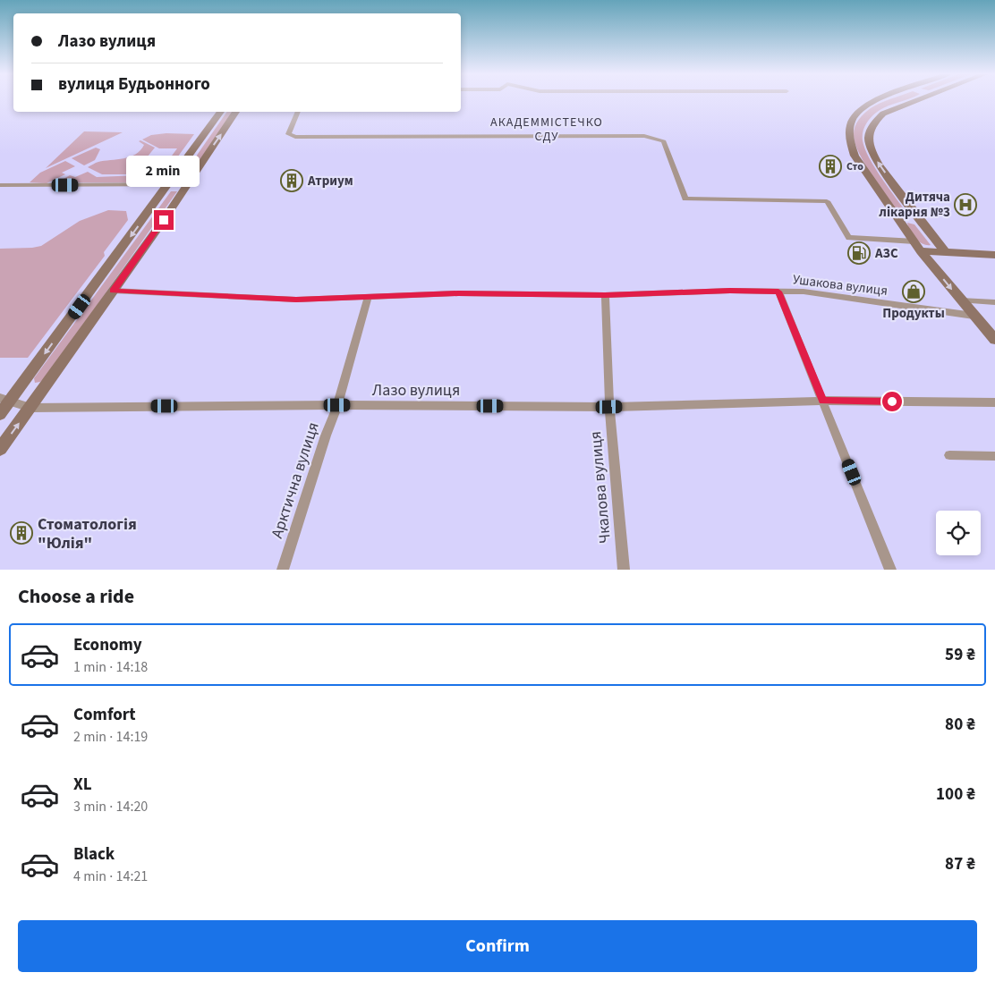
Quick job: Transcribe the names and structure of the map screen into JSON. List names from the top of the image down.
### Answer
{
  "streets": {
    "street": [
      "Ушакова вулиця",
      "Лазо вулиця",
      "Арктична вулиця",
      "Чкалова вулиця"
    ]
  },
  "crossings": [
    ["Ушакова вулиця", "Арктична вулиця"],
    ["Ушакова вулиця", "Чкалова вулиця"],
    ["Лазо вулиця", "Арктична вулиця"],
    ["Лазо вулиця", "Чкалова вулиця"]
  ],
  "districts": ["АКАДЕММІСТЕЧКО СДУ"],
  "places": {
    "building": ["Сто", "Атриум", "Стоматологія \"Юлія\""],
    "hospital": ["Дитяча лікарня №3"],
    "fuel station": ["АЗС"],
    "shop": ["Продукты"]
  },
  "page": {
    "banner": ["Лазо вулиця", "вулиця Будьонного"],
    "bubble": "2 min",
    "heading": "Choose a ride",
    "list": [
      {
        "name": "Economy",
        "note": "1 min · 14:18",
        "value": "59 ₴"
      },
      {
        "name": "Comfort",
        "note": "2 min · 14:19",
        "value": "80 ₴"
      },
      {
        "name": "XL",
        "note": "3 min · 14:20",
        "value": "100 ₴"
      },
      {
        "name": "Black",
        "note": "4 min · 14:21",
        "value": "87 ₴"
      }
    ],
    "buttons": "Confirm"
  }
}
